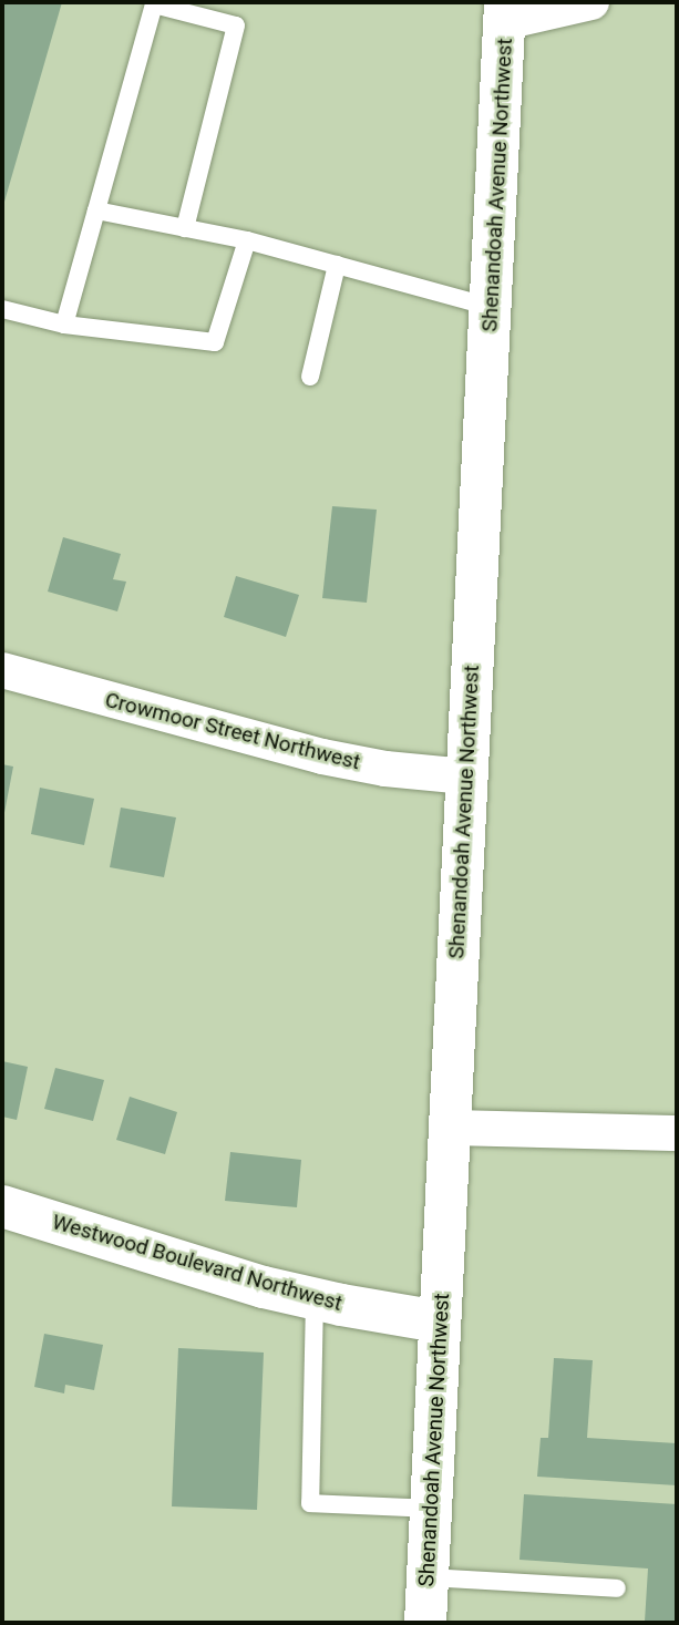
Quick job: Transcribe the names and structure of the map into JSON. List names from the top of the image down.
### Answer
{
  "streets": {
    "main road": ["Shenandoah Avenue Northwest", "Westwood Boulevard Northwest"],
    "street": ["Crowmoor Street Northwest"]
  },
  "crossings": [
    ["Shenandoah Avenue Northwest", "Crowmoor Street Northwest"],
    ["Shenandoah Avenue Northwest", "Westwood Boulevard Northwest"]
  ]
}
